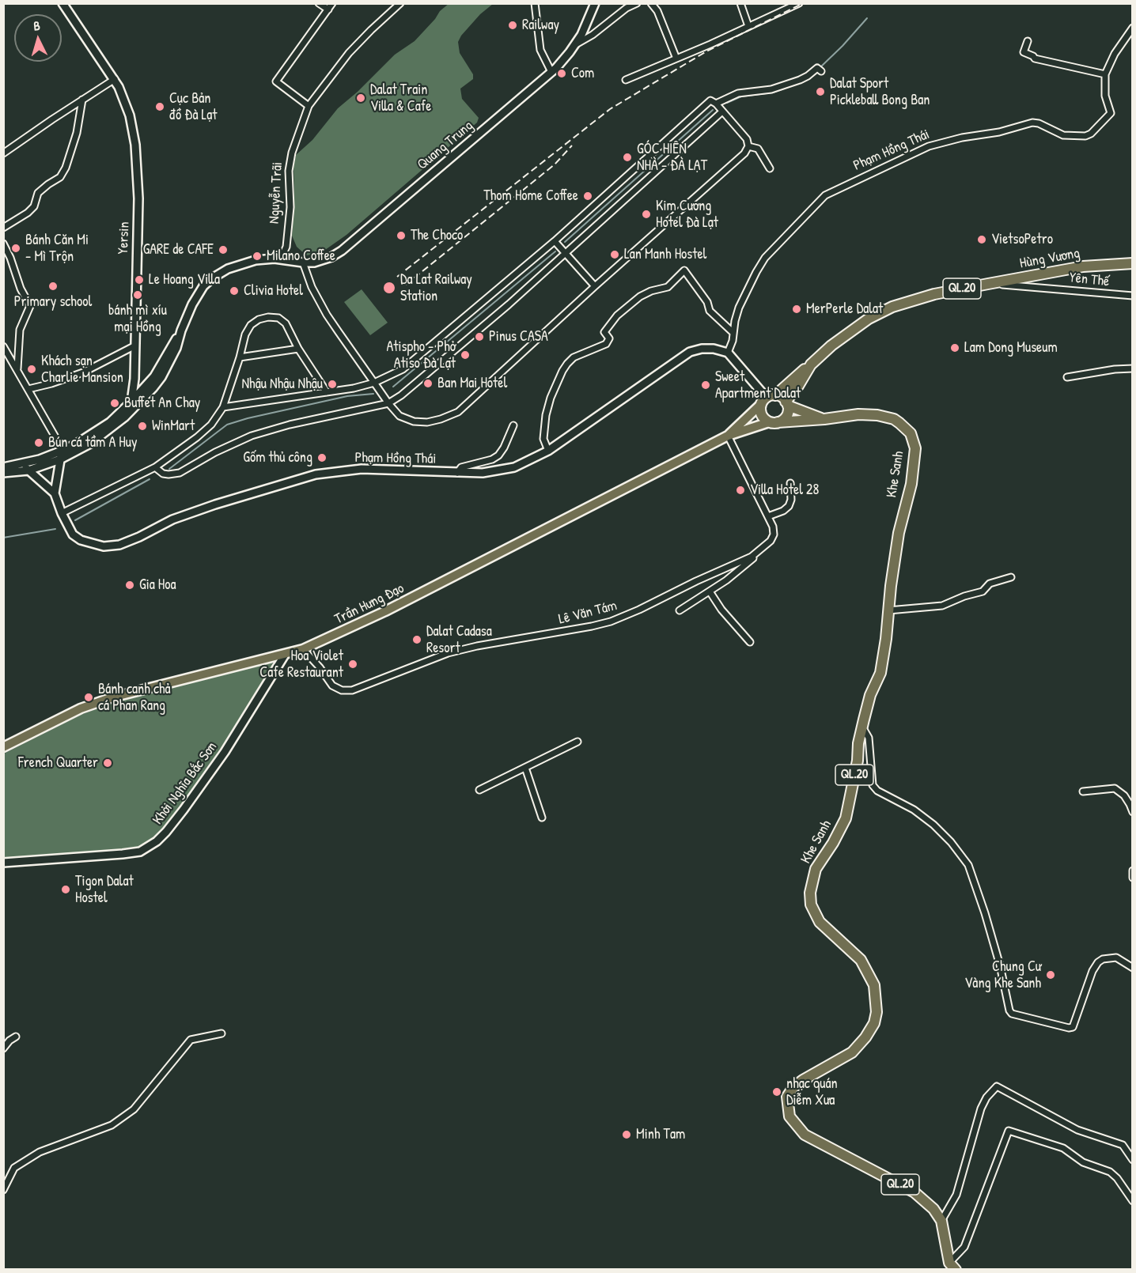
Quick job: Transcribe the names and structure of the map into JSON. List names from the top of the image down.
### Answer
{
  "streets": {
    "highway": ["Hùng Vương", "QL.20", "Khe Sanh"],
    "main road": ["Trần Hưng Đạo"],
    "street": [
      "Quang Trung",
      "Phạm Hồng Thái",
      "Nguyễn Trãi",
      "Yersin",
      "Yên Thế",
      "Lê Văn Tám",
      "Khởi Nghĩa Bắc Sơn"
    ]
  },
  "crossings": [
    ["Quang Trung", "Nguyễn Trãi"],
    ["Phạm Hồng Thái", "Yersin"],
    ["Hùng Vương", "Yên Thế"],
    ["Hùng Vương", "QL.20"],
    ["Hùng Vương", "Khe Sanh"],
    ["Hùng Vương", "Trần Hưng Đạo"],
    ["QL.20", "Khe Sanh"],
    ["QL.20", "Trần Hưng Đạo"],
    ["Khe Sanh", "Trần Hưng Đạo"],
    ["Trần Hưng Đạo", "Lê Văn Tám"],
    ["Trần Hưng Đạo", "Khởi Nghĩa Bắc Sơn"]
  ],
  "places": [
    "Railway",
    "Com",
    "Dalat Sport Pickleball Bong Ban",
    "Dalat Train Villa & Cafe",
    "Cục Bản đồ Đà Lạt",
    "GÓC HIÊN NHÀ - ĐÀ LẠT",
    "Thom Home Coffee",
    "Kim Cương Hotel Đà Lạt",
    "The Choco",
    "VietsoPetro",
    "Bánh Căn Mi - Mì Trộn",
    "GARE de CAFE",
    "Lan Manh Hostel",
    "Milano Coffee",
    "Le Hoang Villa",
    "Primary school",
    "Da Lat Railway Station",
    "Clivia Hotel",
    "bánh mì xíu mại Hồng",
    "MerPerle Dalat",
    "Pinus CASA",
    "Lam Dong Museum",
    "Atispho - Phở Atiso Đà Lạt",
    "Khách sạn Charlie Mansion",
    "Ban Mai Hotel",
    "Nhậu Nhậu Nhậu",
    "Sweet Apartment Dalat",
    "Buffet An Chay",
    "WinMart",
    "Bún cá tầm A Huy",
    "Gốm thủ công",
    "Villa Hotel 28",
    "Gia Hoa",
    "Dalat Cadasa Resort",
    "Hoa Violet Cafe Restaurant",
    "Bánh canh chả cá Phan Rang",
    "French Quarter",
    "Tigon Dalat Hostel",
    "Chung Cư Vàng Khe Sanh",
    "nhạc quán Diễm Xưa",
    "Minh Tam"
  ],
  "north": "top"
}
